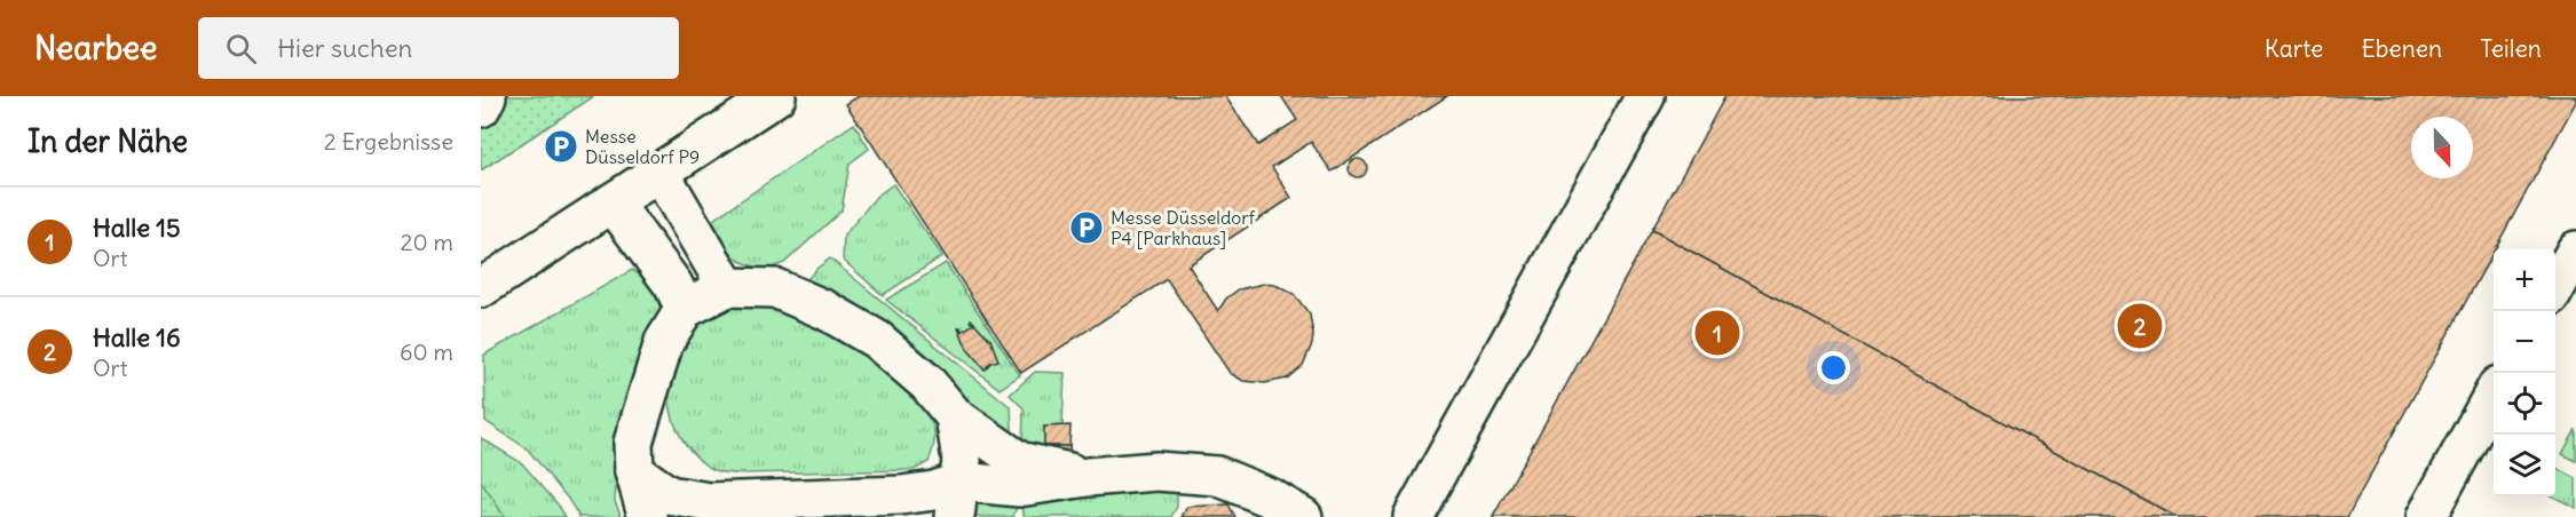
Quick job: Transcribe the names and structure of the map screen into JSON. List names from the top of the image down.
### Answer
{
  "places": {
    "parking": ["Messe Düsseldorf P9", "Messe Düsseldorf P4 [Parkhaus]"]
  },
  "north": "bottom",
  "page": {
    "header": "Nearbee",
    "search": "Hier suchen",
    "nav": ["Karte", "Ebenen", "Teilen"],
    "heading": ["In der Nähe", "2 Ergebnisse"],
    "list": [
      {
        "mark": "1",
        "name": "Halle 15",
        "note": "Ort",
        "value": "20 m"
      },
      {
        "mark": "2",
        "name": "Halle 16",
        "note": "Ort",
        "value": "60 m"
      }
    ],
    "map_buttons": ["+", "−"],
    "pins": ["2", "1"]
  }
}
